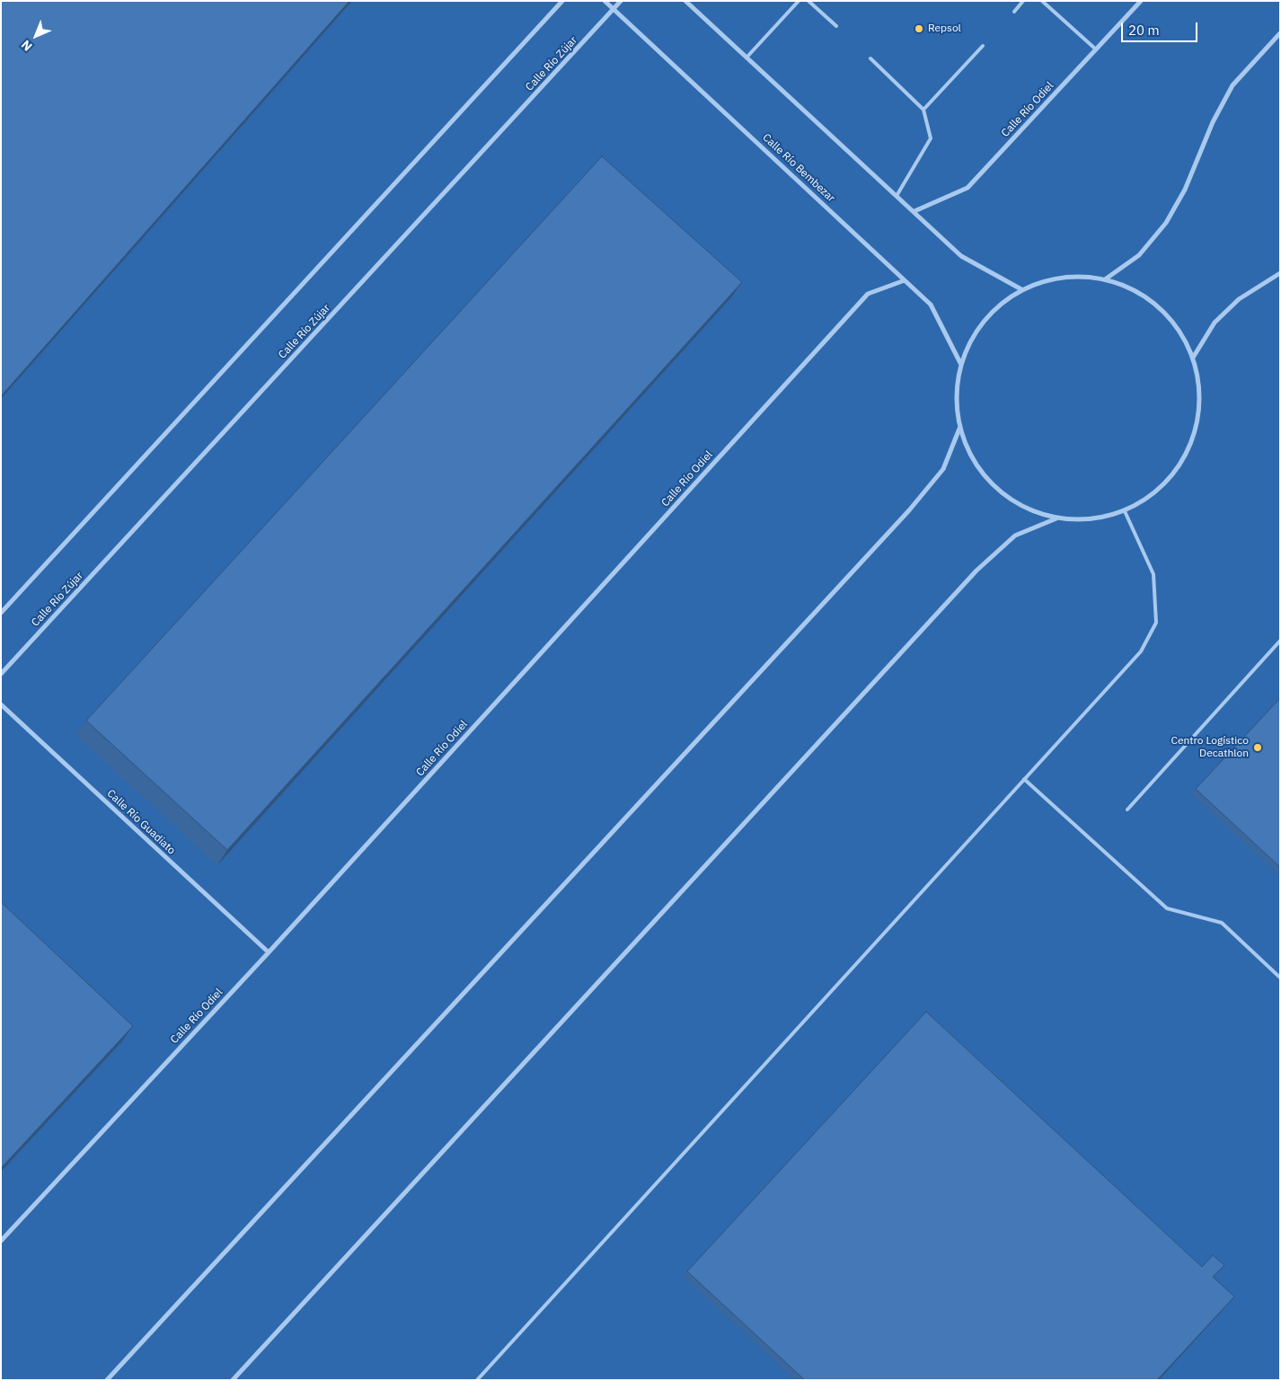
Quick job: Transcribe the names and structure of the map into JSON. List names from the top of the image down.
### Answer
{
  "streets": {
    "street": [
      "Calle Río Zújar",
      "Calle Río Odiel",
      "Calle Río Bembezar",
      "Calle Río Guadiato"
    ]
  },
  "crossings": [
    ["Calle Río Zújar", "Calle Río Bembezar"],
    ["Calle Río Odiel", "Calle Río Bembezar"],
    ["Calle Río Odiel", "Calle Río Guadiato"]
  ],
  "places": ["Repsol", "Centro Logístico Decathlon"],
  "scale_bar": "20 m",
  "north": "bottom left"
}
